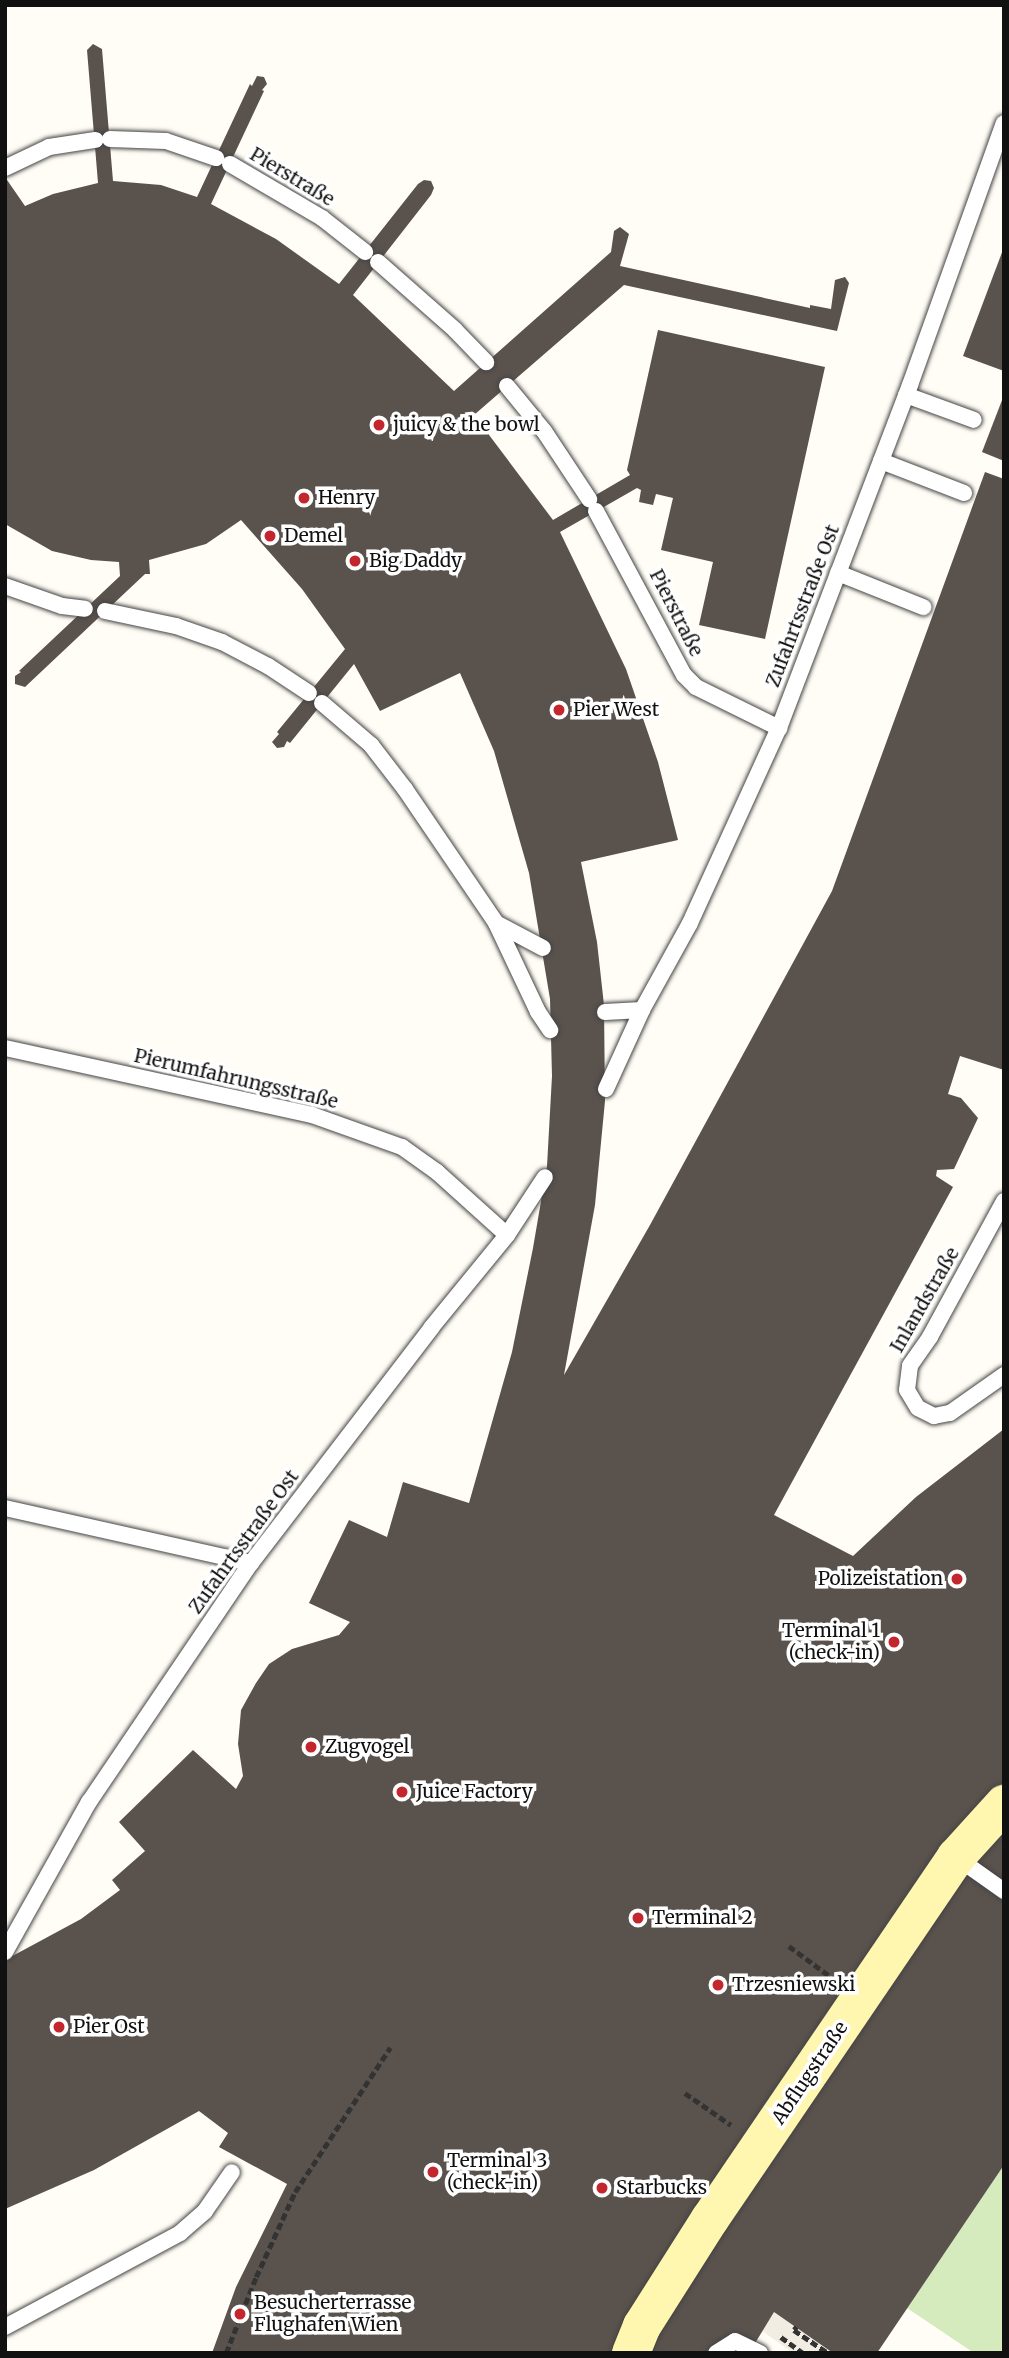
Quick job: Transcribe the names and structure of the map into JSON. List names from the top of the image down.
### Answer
{
  "streets": {
    "street": ["Abflugstraße"],
    "lane": [
      "Pierstraße",
      "Zufahrtsstraße Ost",
      "Pierumfahrungsstraße",
      "Inlandstraße"
    ]
  },
  "crossings": [
    ["Pierstraße", "Zufahrtsstraße Ost"],
    ["Zufahrtsstraße Ost", "Pierumfahrungsstraße"]
  ],
  "places": [
    "juicy & the bowl",
    "Henry",
    "Demel",
    "Big Daddy",
    "Pier West",
    "Polizeistation",
    "Terminal 1 (check-in)",
    "Zugvogel",
    "Juice Factory",
    "Terminal 2",
    "Trzesniewski",
    "Pier Ost",
    "Terminal 3 (check-in)",
    "Starbucks",
    "Besucherterrasse Flughafen Wien"
  ]
}
